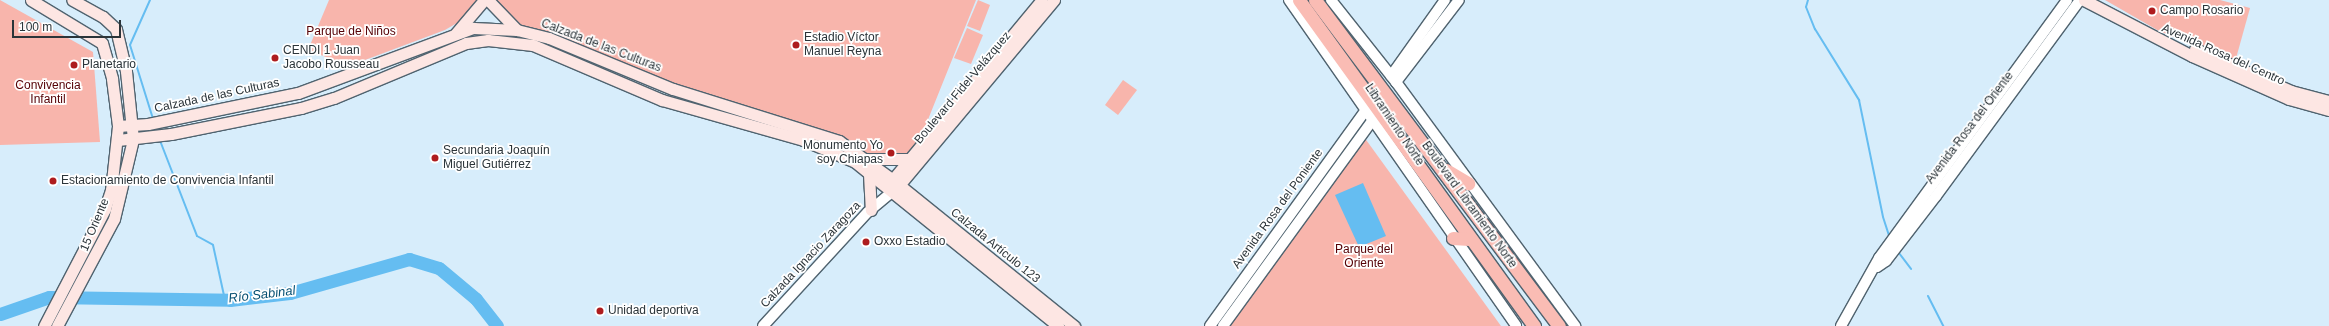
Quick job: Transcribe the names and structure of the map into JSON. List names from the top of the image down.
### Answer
{
  "streets": {
    "highway": ["Boulevard Libramiento Norte"],
    "main road": [
      "Calzada de las Culturas",
      "Avenida Rosa del Centro",
      "Boulevard Fidel Velázquez",
      "15 Oriente",
      "Calzada Artículo 123"
    ],
    "street": [
      "Libramiento Norte",
      "Avenida Rosa del Oriente",
      "Avenida Rosa del Poniente",
      "Calzada Ignacio Zaragoza"
    ]
  },
  "crossings": [
    ["Calzada de las Culturas", "Boulevard Fidel Velázquez"],
    ["Calzada de las Culturas", "15 Oriente"],
    ["Calzada de las Culturas", "Calzada Artículo 123"],
    ["Calzada de las Culturas", "Calzada Ignacio Zaragoza"],
    ["Boulevard Fidel Velázquez", "Calzada Artículo 123"],
    ["Boulevard Fidel Velázquez", "Calzada Ignacio Zaragoza"],
    ["Libramiento Norte", "Boulevard Libramiento Norte"],
    ["Libramiento Norte", "Avenida Rosa del Poniente"],
    ["Boulevard Libramiento Norte", "Avenida Rosa del Poniente"],
    ["Calzada Artículo 123", "Calzada Ignacio Zaragoza"]
  ],
  "water": ["Río Sabinal"],
  "parks": ["Parque de Niños", "Convivencia Infantil", "Parque del Oriente"],
  "places": [
    "Campo Rosario",
    "Estadio Víctor Manuel Reyna",
    "CENDI 1 Juan Jacobo Rousseau",
    "Planetario",
    "Monumento Yo soy Chiapas",
    "Secundaria Joaquín Miguel Gutiérrez",
    "Estacionamiento de Convivencia Infantil",
    "Oxxo Estadio",
    "Unidad deportiva"
  ],
  "scale_bar": "100 m"
}
